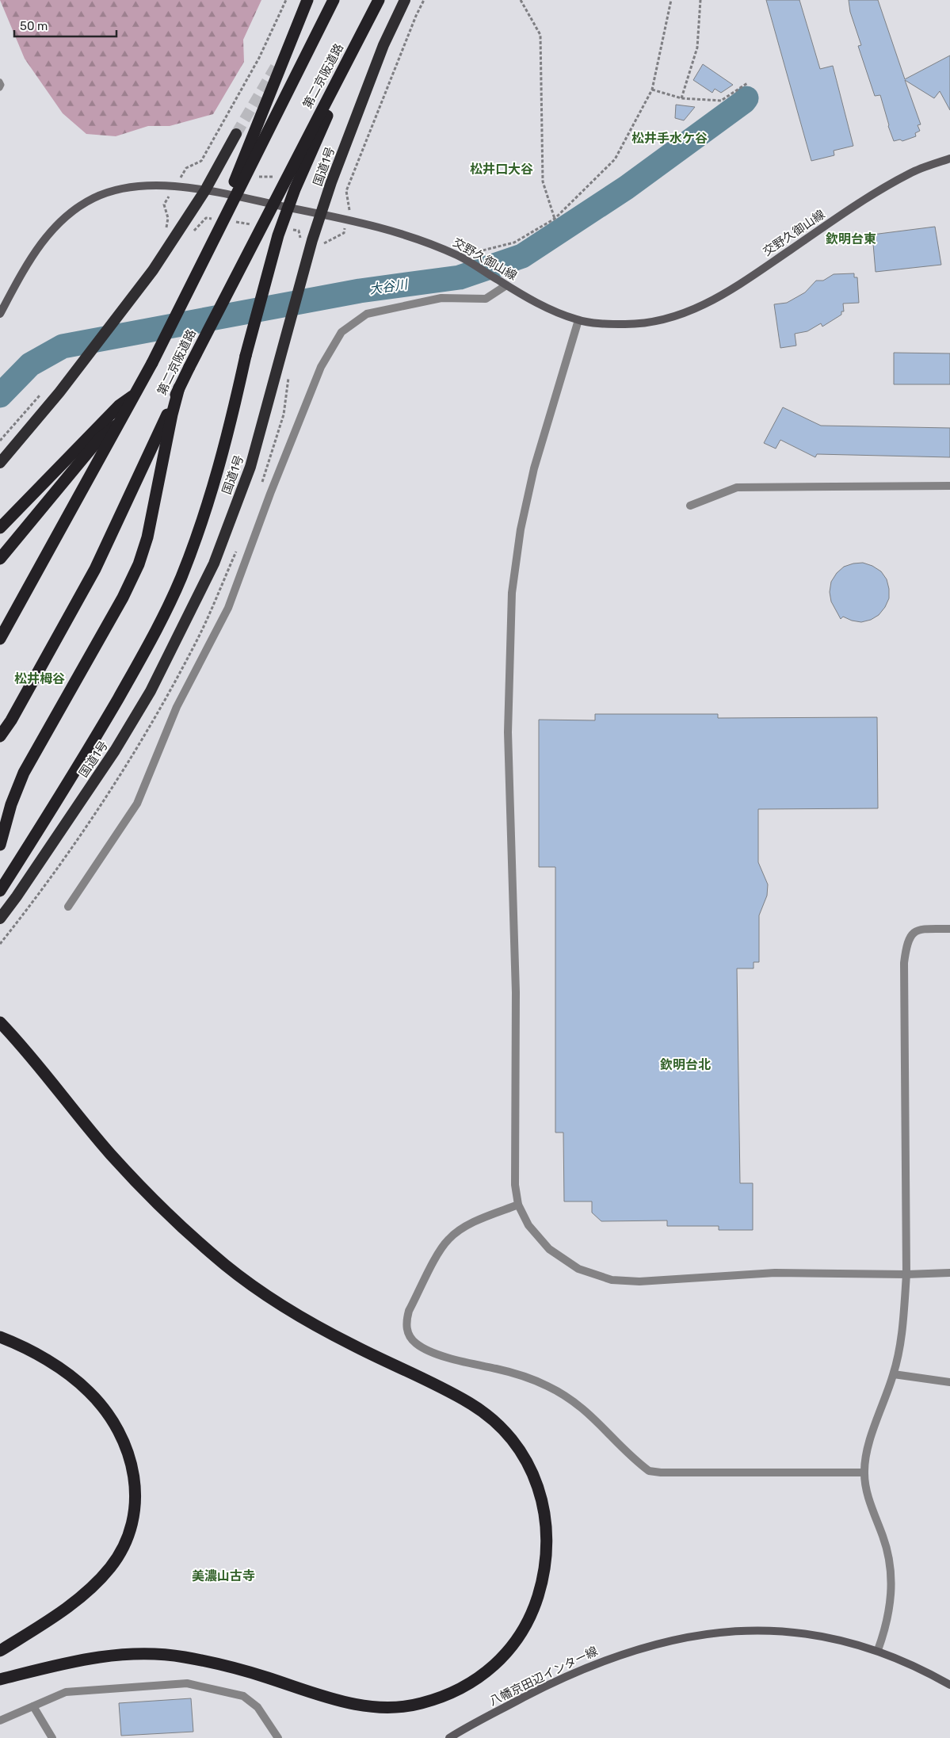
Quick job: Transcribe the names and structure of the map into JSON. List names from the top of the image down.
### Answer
{
  "streets": {
    "highway": ["第二京阪道路", "国道1号"],
    "main road": ["交野久御山線", "八幡京田辺インター線"]
  },
  "crossings": [
    ["国道1号", "交野久御山線"]
  ],
  "districts": [
    "松井手水ケ谷",
    "松井口大谷",
    "欽明台東",
    "松井栂谷",
    "欽明台北",
    "美濃山古寺"
  ],
  "water": ["大谷川"],
  "scale_bar": "50 m"
}
